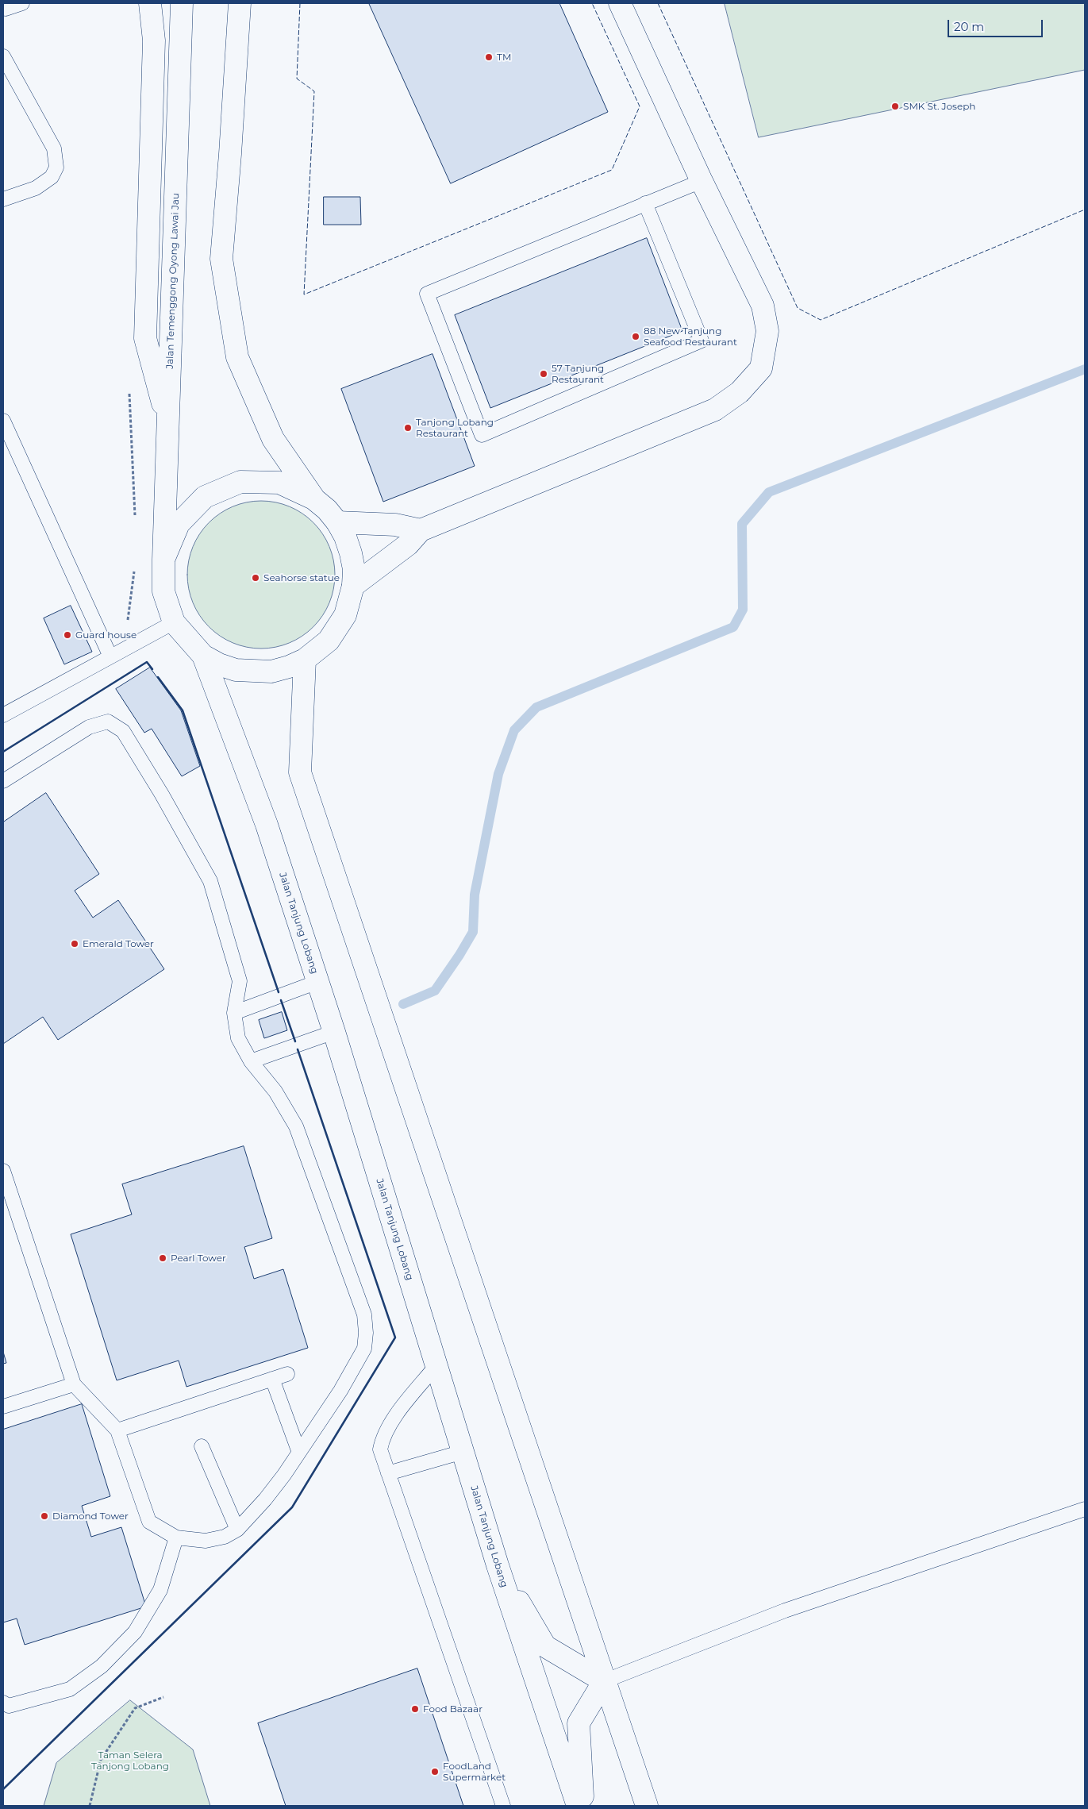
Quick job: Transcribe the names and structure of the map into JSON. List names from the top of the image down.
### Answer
{
  "streets": {
    "main road": ["Jalan Temenggong Oyong Lawai Jau", "Jalan Tanjung Lobang"]
  },
  "parks": ["Taman Selera Tanjong Lobang"],
  "places": [
    "TM",
    "SMK St. Joseph",
    "88 New Tanjung Seafood Restaurant",
    "57 Tanjung Restaurant",
    "Tanjong Lobang Restaurant",
    "Seahorse statue",
    "Guard house",
    "Emerald Tower",
    "Pearl Tower",
    "Diamond Tower",
    "Food Bazaar",
    "FoodLand Supermarket"
  ],
  "scale_bar": "20 m"
}
